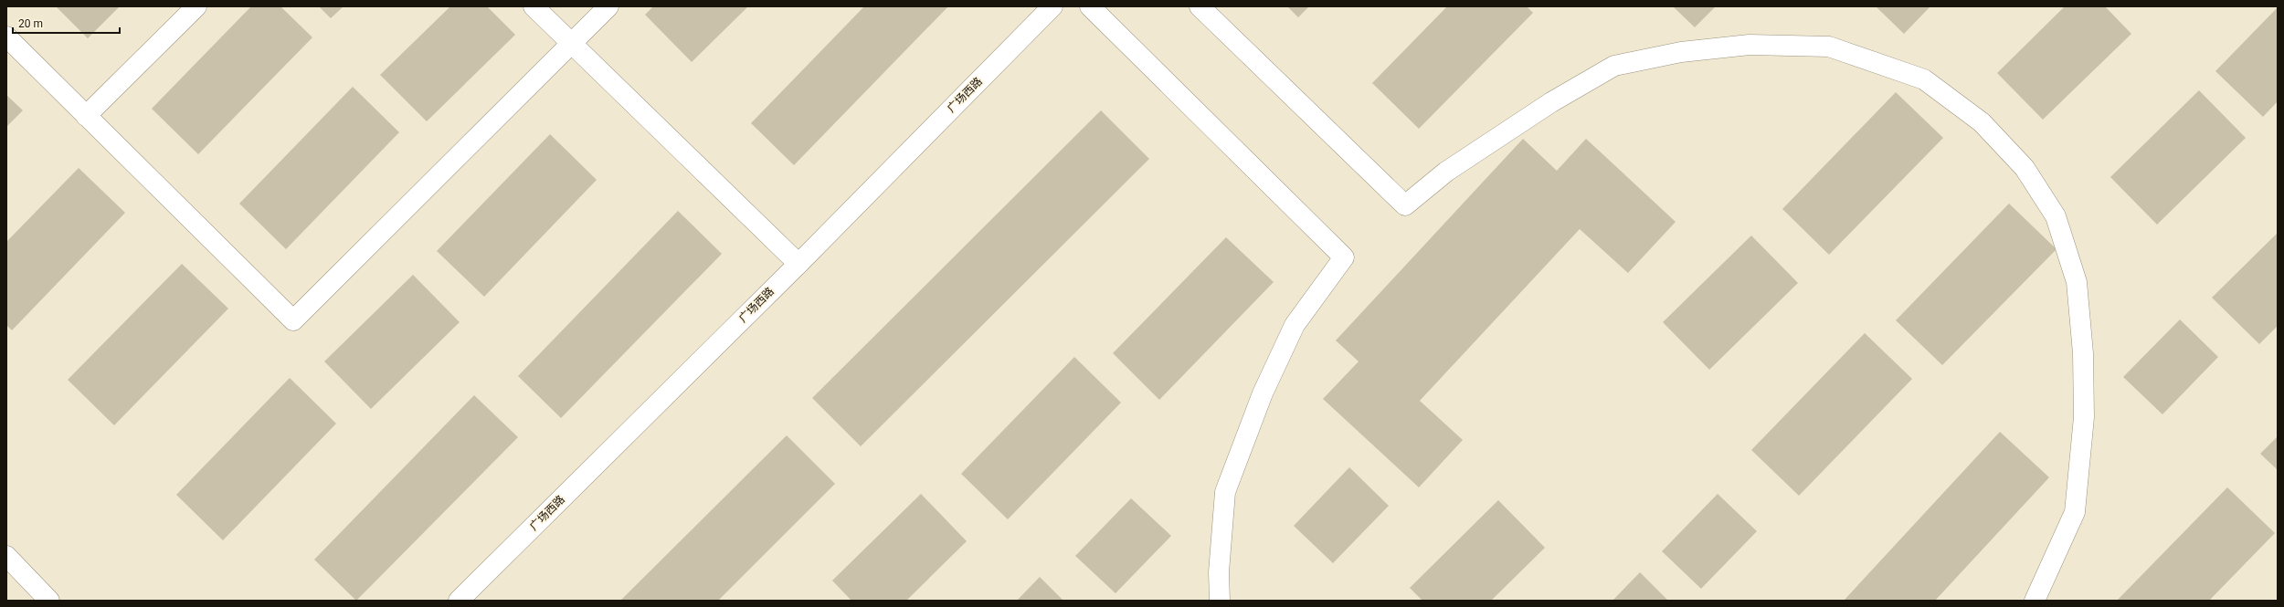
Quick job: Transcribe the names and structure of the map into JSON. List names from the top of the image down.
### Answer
{
  "streets": {
    "street": ["广场西路"]
  },
  "scale_bar": "20 m"
}
